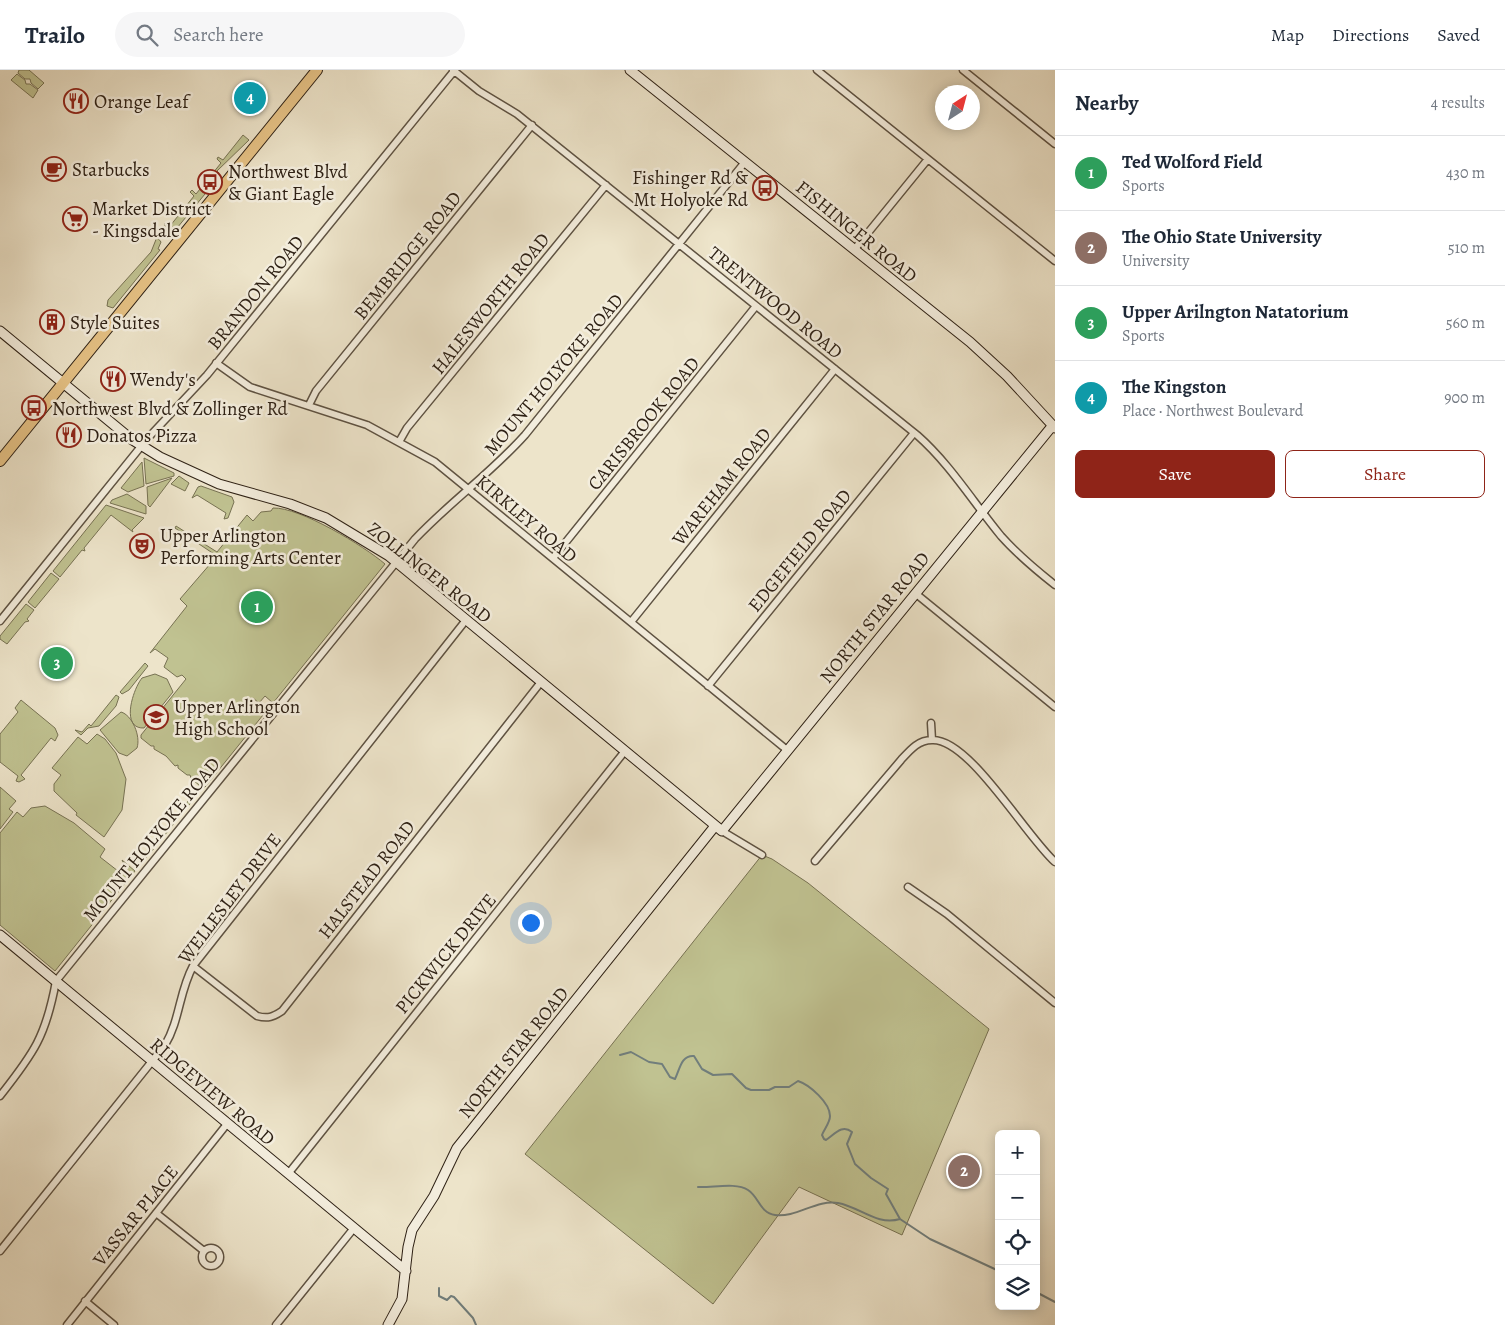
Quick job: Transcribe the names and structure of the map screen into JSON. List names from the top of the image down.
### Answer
{
  "streets": {
    "street": [
      "FISHINGER ROAD",
      "BEMBRIDGE ROAD",
      "BRANDON ROAD",
      "TRENTWOOD ROAD",
      "HALESWORTH ROAD",
      "MOUNT HOLYOKE ROAD",
      "CARISBROOK ROAD",
      "WAREHAM ROAD",
      "KIRKLEY ROAD",
      "EDGEFIELD ROAD",
      "ZOLLINGER ROAD",
      "NORTH STAR ROAD",
      "HALSTEAD ROAD",
      "WELLESLEY DRIVE",
      "PICKWICK DRIVE",
      "RIDGEVIEW ROAD",
      "VASSAR PLACE"
    ]
  },
  "crossings": [
    ["FISHINGER ROAD", "MOUNT HOLYOKE ROAD"],
    ["FISHINGER ROAD", "NORTH STAR ROAD"],
    ["BEMBRIDGE ROAD", "TRENTWOOD ROAD"],
    ["BEMBRIDGE ROAD", "KIRKLEY ROAD"],
    ["BRANDON ROAD", "TRENTWOOD ROAD"],
    ["BRANDON ROAD", "KIRKLEY ROAD"],
    ["BRANDON ROAD", "ZOLLINGER ROAD"],
    ["TRENTWOOD ROAD", "HALESWORTH ROAD"],
    ["TRENTWOOD ROAD", "MOUNT HOLYOKE ROAD"],
    ["TRENTWOOD ROAD", "CARISBROOK ROAD"],
    ["TRENTWOOD ROAD", "WAREHAM ROAD"],
    ["TRENTWOOD ROAD", "EDGEFIELD ROAD"],
    ["TRENTWOOD ROAD", "NORTH STAR ROAD"],
    ["HALESWORTH ROAD", "KIRKLEY ROAD"],
    ["MOUNT HOLYOKE ROAD", "KIRKLEY ROAD"],
    ["MOUNT HOLYOKE ROAD", "ZOLLINGER ROAD"],
    ["MOUNT HOLYOKE ROAD", "RIDGEVIEW ROAD"],
    ["CARISBROOK ROAD", "KIRKLEY ROAD"],
    ["WAREHAM ROAD", "KIRKLEY ROAD"],
    ["KIRKLEY ROAD", "EDGEFIELD ROAD"],
    ["KIRKLEY ROAD", "NORTH STAR ROAD"],
    ["ZOLLINGER ROAD", "NORTH STAR ROAD"],
    ["ZOLLINGER ROAD", "HALSTEAD ROAD"],
    ["ZOLLINGER ROAD", "WELLESLEY DRIVE"],
    ["ZOLLINGER ROAD", "PICKWICK DRIVE"],
    ["NORTH STAR ROAD", "RIDGEVIEW ROAD"],
    ["HALSTEAD ROAD", "WELLESLEY DRIVE"],
    ["WELLESLEY DRIVE", "RIDGEVIEW ROAD"],
    ["PICKWICK DRIVE", "RIDGEVIEW ROAD"],
    ["RIDGEVIEW ROAD", "VASSAR PLACE"]
  ],
  "places": {
    "restaurant": ["Orange Leaf", "Wendy's", "Donatos Pizza"],
    "cafe": ["Starbucks"],
    "bus stop": ["Northwest Blvd & Giant Eagle", "Fishinger Rd & Mt Holyoke Rd", "Northwest Blvd & Zollinger Rd"],
    "supermarket": ["Market District - Kingsdale"],
    "building": ["Style Suites"],
    "theatre": ["Upper Arlington Performing Arts Center"],
    "school or university": ["Upper Arlington High School"]
  },
  "north": "top right",
  "page": {
    "header": "Trailo",
    "search": "Search here",
    "nav": ["Map", "Directions", "Saved"],
    "heading": ["Nearby", "4 results"],
    "pins": [
      "4",
      "1",
      "3",
      "2"
    ],
    "list": [
      {
        "mark": "1",
        "name": "Ted Wolford Field",
        "note": "Sports",
        "value": "430 m"
      },
      {
        "mark": "2",
        "name": "The Ohio State University",
        "note": "University",
        "value": "510 m"
      },
      {
        "mark": "3",
        "name": "Upper Arilngton Natatorium",
        "note": "Sports",
        "value": "560 m"
      },
      {
        "mark": "4",
        "name": "The Kingston",
        "note": "Place · Northwest Boulevard",
        "value": "900 m"
      }
    ],
    "buttons": ["Save", "Share"],
    "map_buttons": ["+", "−"]
  }
}
